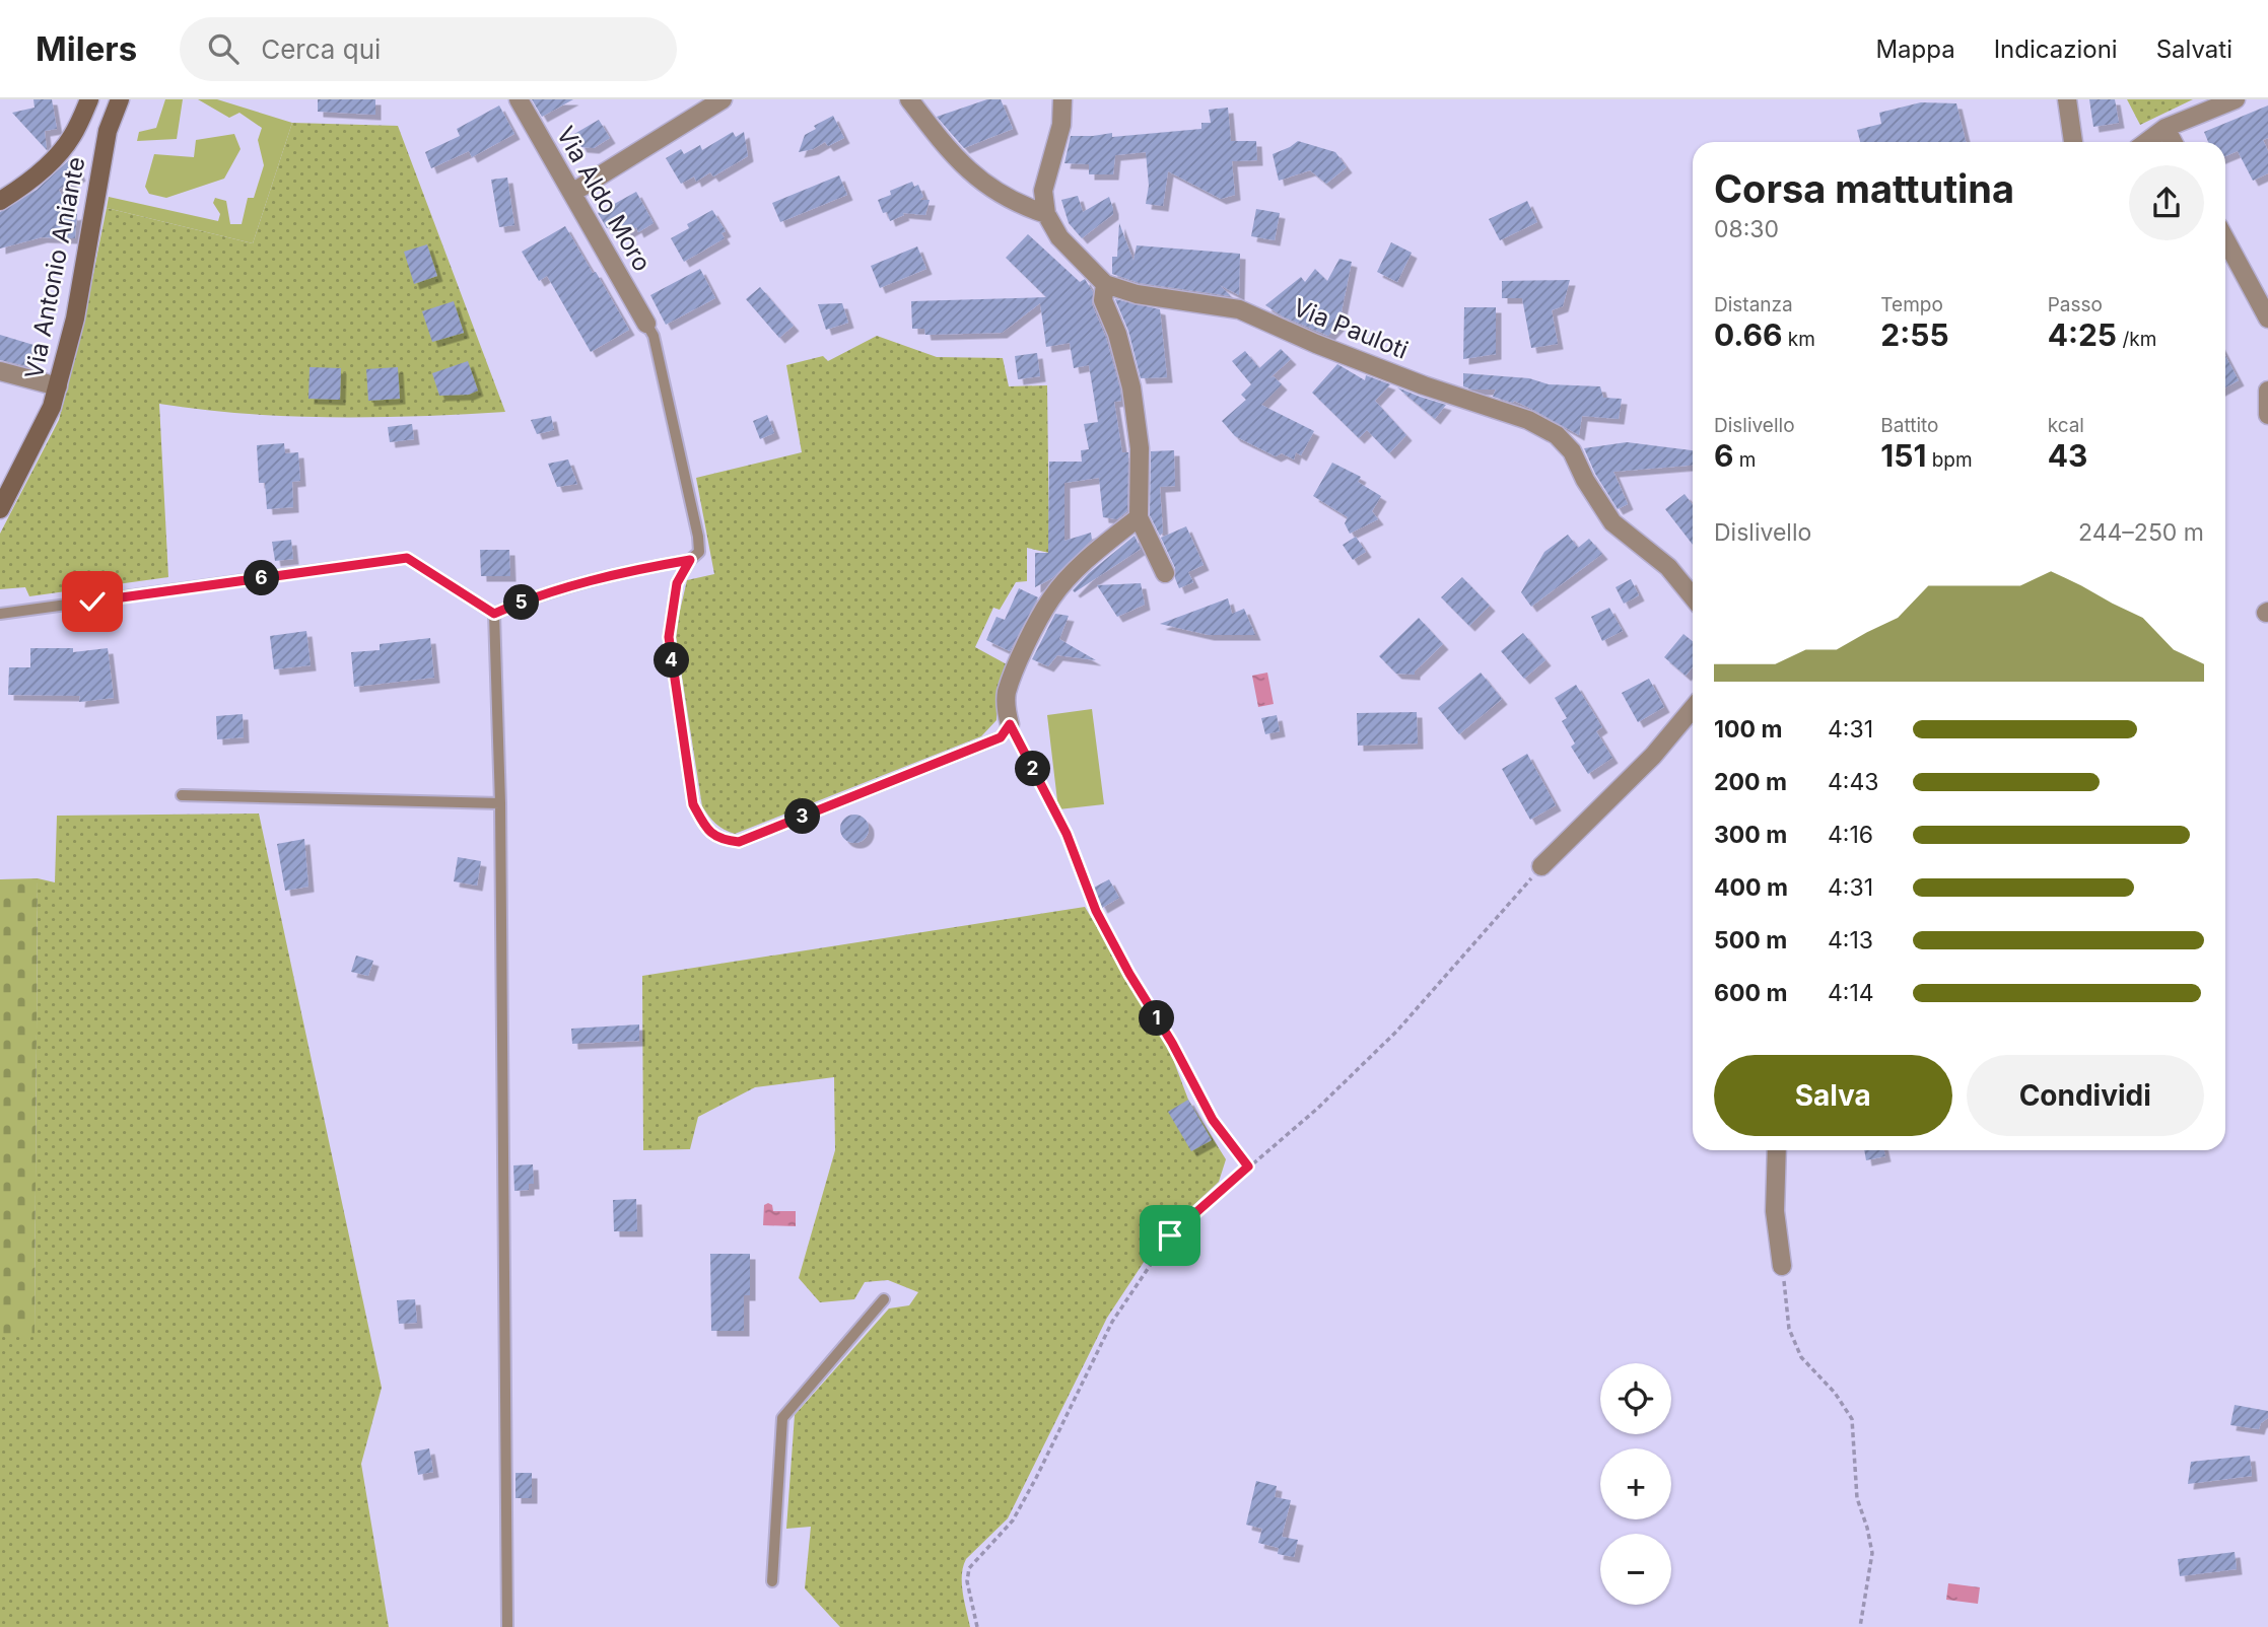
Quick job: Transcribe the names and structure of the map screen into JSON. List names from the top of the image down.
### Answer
{
  "streets": {
    "street": ["Via Aldo Moro", "Via Antonio Aniante", "Via Pauloti"]
  },
  "page": {
    "header": "Milers",
    "search": "Cerca qui",
    "nav": ["Mappa", "Indicazioni", "Salvati"],
    "heading": ["Corsa mattutina", "08:30"],
    "stats": [
      ["Distanza", "0.66 km"],
      ["Tempo", "2:55"],
      ["Passo", "4:25 /km"],
      ["Dislivello", "6 m"],
      ["Battito", "151 bpm"],
      ["kcal", "43"]
    ],
    "chart": ["Dislivello", "244–250 m"],
    "pins": [
      "6",
      "5",
      "4",
      "2",
      "3",
      "1"
    ],
    "list": [
      {
        "name": "100 m",
        "note": "4:31"
      },
      {
        "name": "200 m",
        "note": "4:43"
      },
      {
        "name": "300 m",
        "note": "4:16"
      },
      {
        "name": "400 m",
        "note": "4:31"
      },
      {
        "name": "500 m",
        "note": "4:13"
      },
      {
        "name": "600 m",
        "note": "4:14"
      }
    ],
    "buttons": ["Salva", "Condividi"],
    "map_buttons": ["+", "−"]
  }
}
